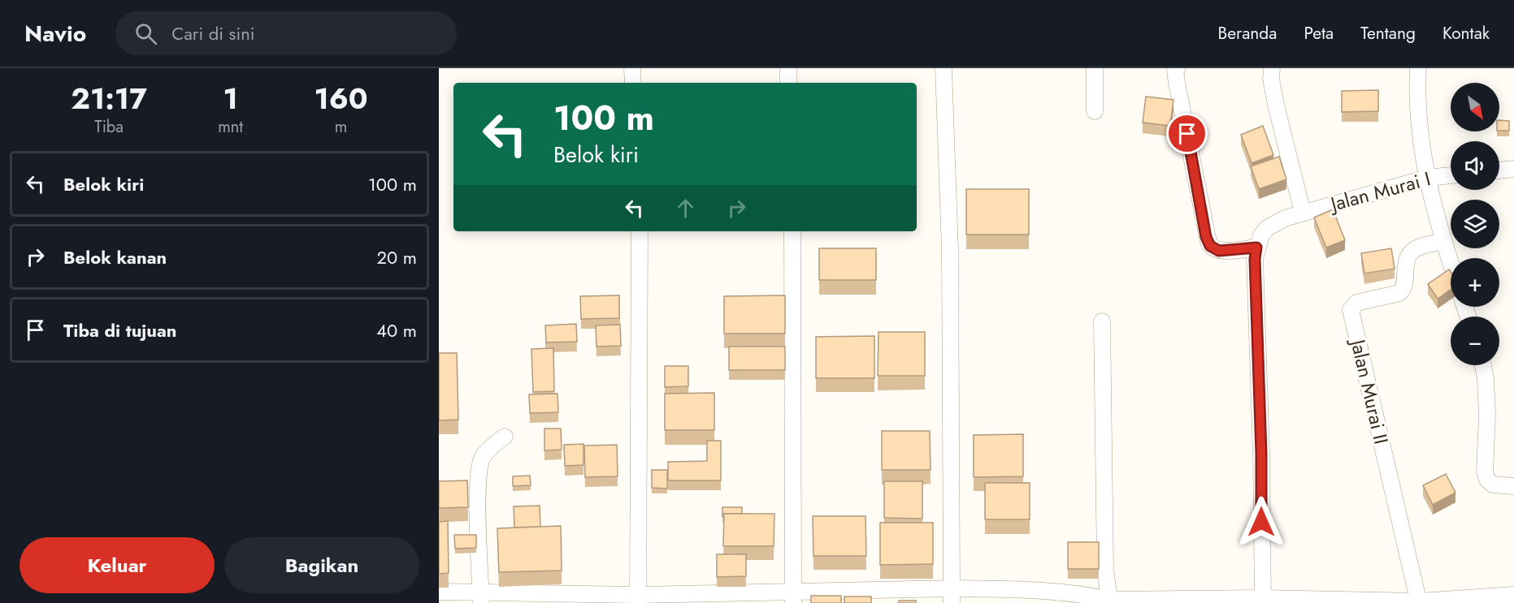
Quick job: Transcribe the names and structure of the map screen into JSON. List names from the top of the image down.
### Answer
{
  "streets": {
    "street": ["Jalan Murai I", "Jalan Murai II"]
  },
  "north": "bottom right",
  "page": {
    "header": "Navio",
    "search": "Cari di sini",
    "nav": [
      "Beranda",
      "Peta",
      "Tentang",
      "Kontak"
    ],
    "eta": [
      "21:17",
      "Tiba",
      "1",
      "mnt",
      "160",
      "m"
    ],
    "map_buttons": ["+", "−"],
    "turn": ["100 m", "Belok kiri"],
    "list": [
      {
        "name": "Belok kiri",
        "value": "100 m"
      },
      {
        "name": "Belok kanan",
        "value": "20 m"
      },
      {
        "name": "Tiba di tujuan",
        "value": "40 m"
      }
    ],
    "buttons": ["Keluar", "Bagikan"]
  }
}
